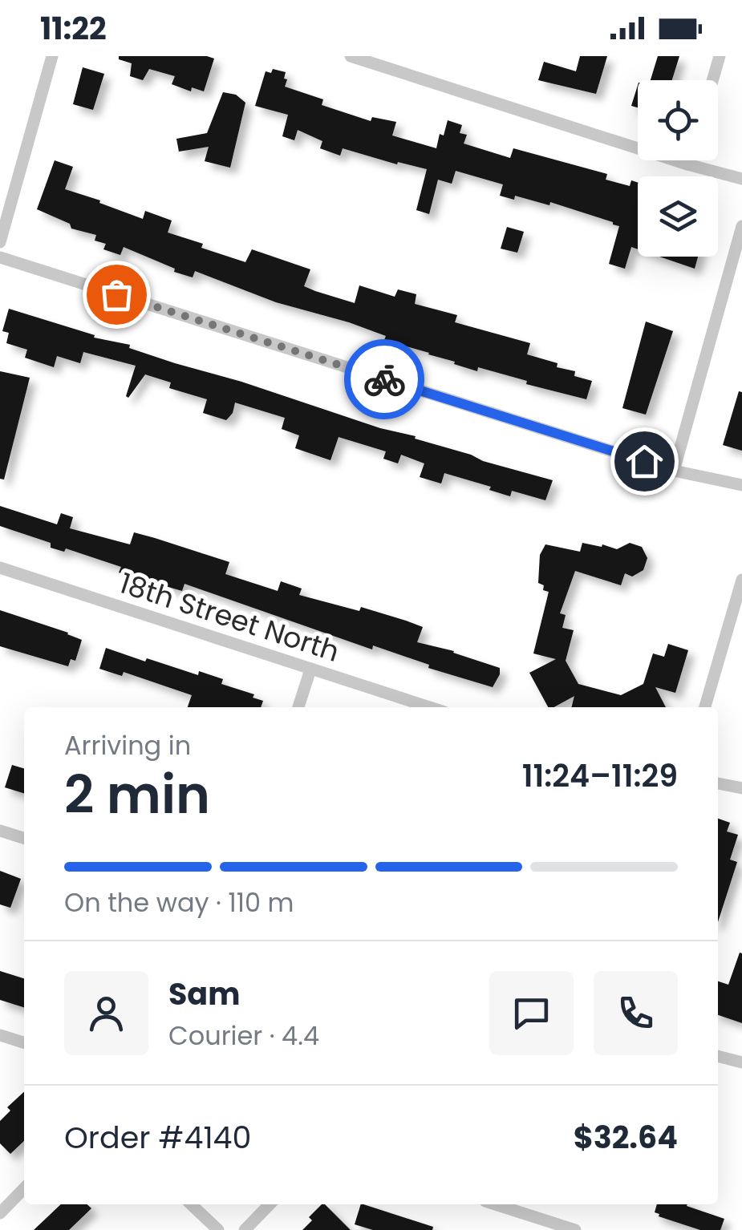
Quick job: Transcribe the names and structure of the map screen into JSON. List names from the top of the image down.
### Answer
{
  "streets": {
    "street": ["18th Street North"]
  },
  "page": {
    "status": "11:22",
    "heading": ["2 min", "Arriving in", "11:24–11:29"],
    "panel": [
      "Sam",
      "Courier · 4.4",
      "Order #4140",
      "$32.64"
    ],
    "bar": "On the way · 110 m"
  }
}
